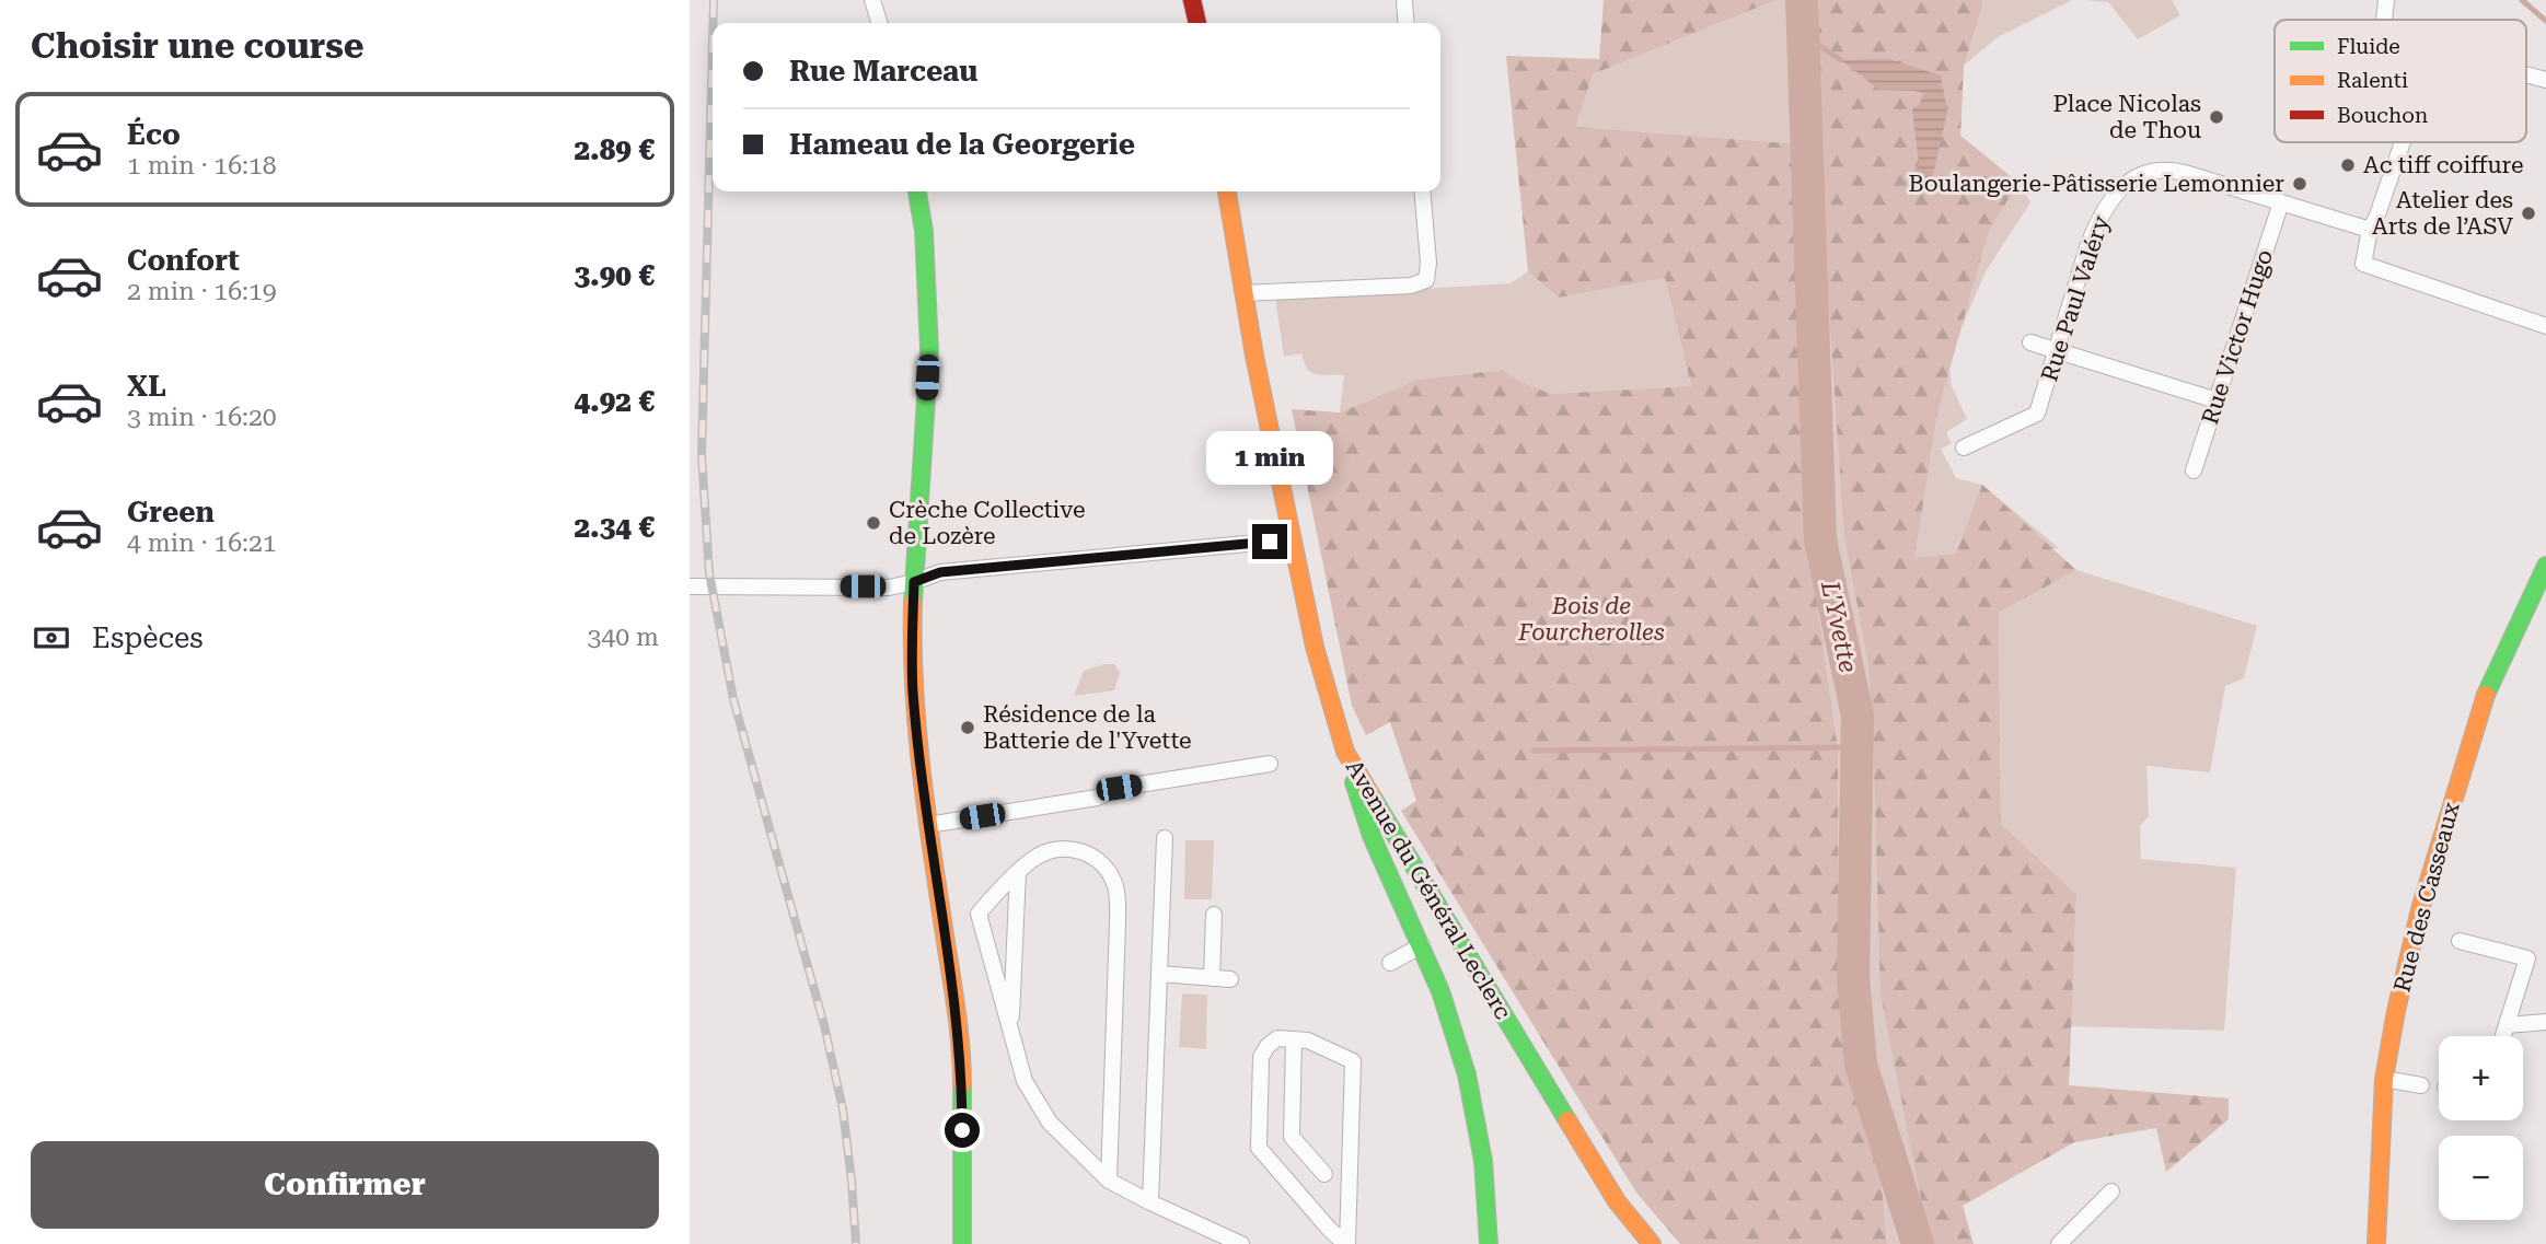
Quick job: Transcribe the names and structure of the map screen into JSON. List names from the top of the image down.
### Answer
{
  "streets": {
    "street": [
      "Rue Paul Valéry",
      "Rue Victor Hugo",
      "Avenue du Général Leclerc",
      "Rue des Casseaux"
    ]
  },
  "crossings": [
    ["Rue Paul Valéry", "Rue Victor Hugo"]
  ],
  "water": ["L'Yvette"],
  "parks": ["Bois de Fourcherolles"],
  "places": [
    "Place Nicolas de Thou",
    "Ac tiff coiffure",
    "Boulangerie-Pâtisserie Lemonnier",
    "Atelier des Arts de l’ASV",
    "Crèche Collective de Lozère",
    "Résidence de la Batterie de l'Yvette"
  ],
  "legend": ["Fluide", "Ralenti", "Bouchon"],
  "page": {
    "heading": "Choisir une course",
    "banner": ["Rue Marceau", "Hameau de la Georgerie"],
    "list": [
      {
        "name": "Éco",
        "note": "1 min · 16:18",
        "value": "2.89 €"
      },
      {
        "name": "Confort",
        "note": "2 min · 16:19",
        "value": "3.90 €"
      },
      {
        "name": "XL",
        "note": "3 min · 16:20",
        "value": "4.92 €"
      },
      {
        "name": "Green",
        "note": "4 min · 16:21",
        "value": "2.34 €"
      }
    ],
    "bubble": "1 min",
    "pay": ["Espèces", "340 m"],
    "map_buttons": ["+", "−"],
    "buttons": "Confirmer"
  }
}
